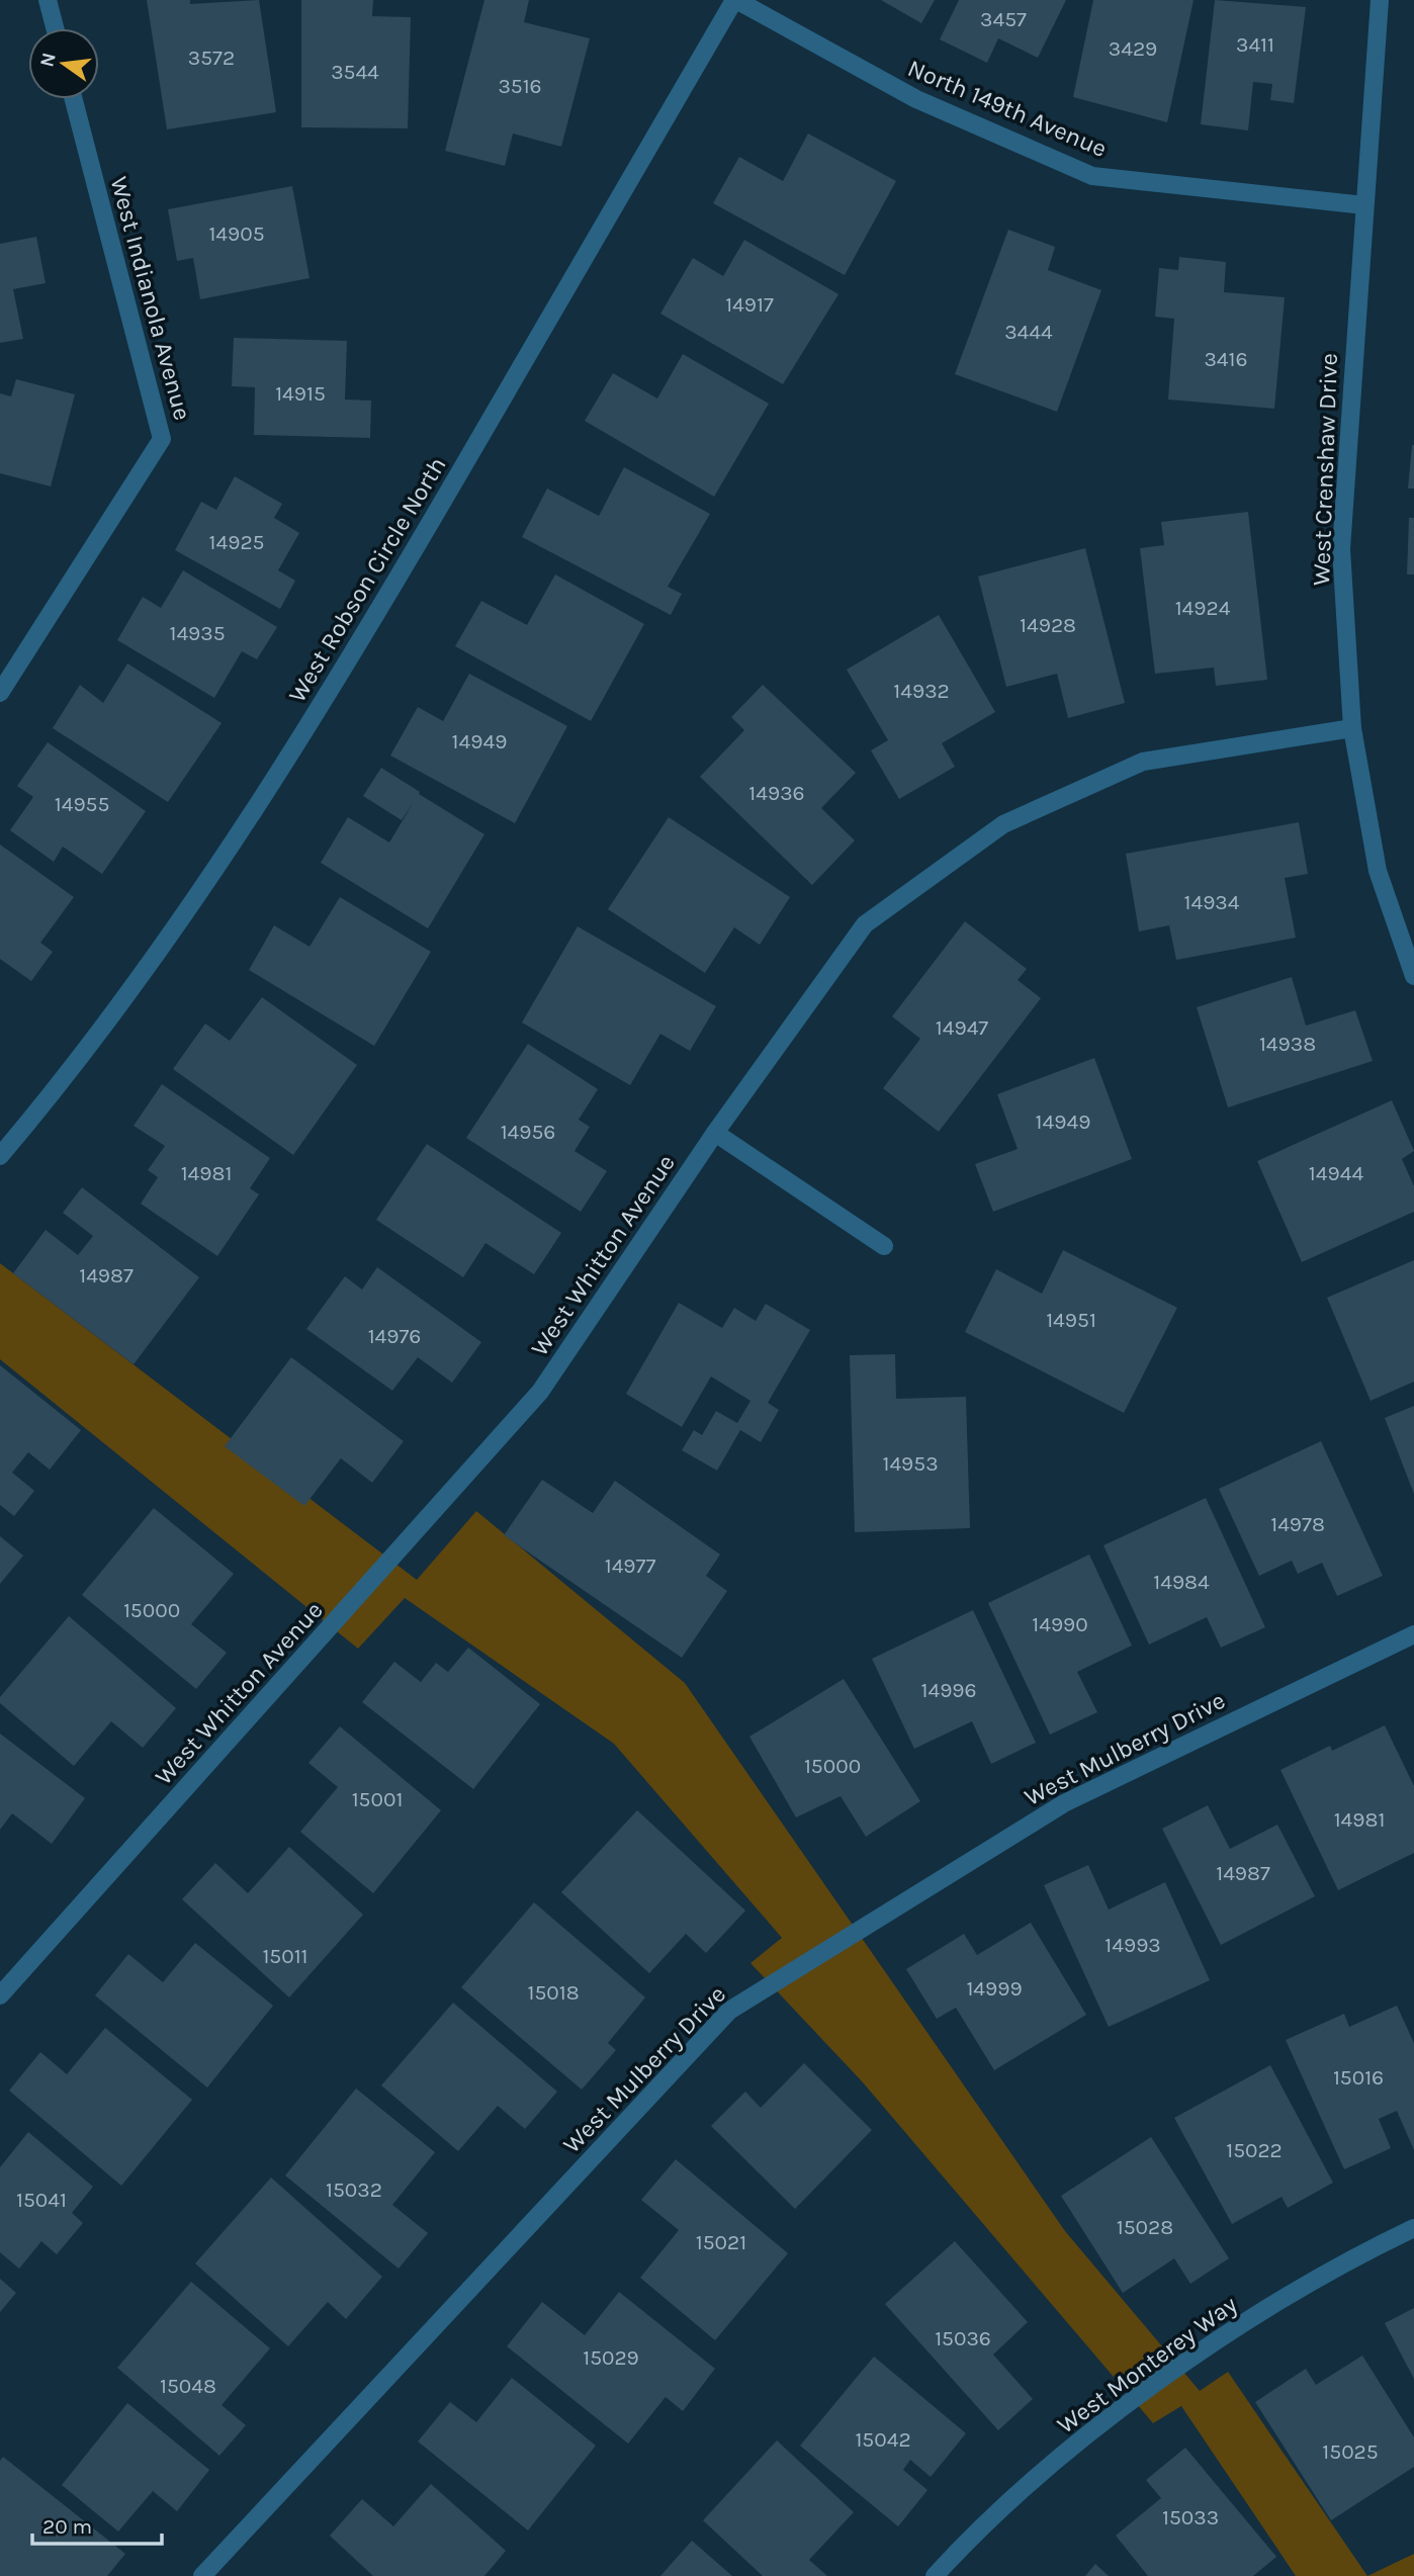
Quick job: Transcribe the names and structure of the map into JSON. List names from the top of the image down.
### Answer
{
  "streets": {
    "street": [
      "North 149th Avenue",
      "West Indianola Avenue",
      "West Crenshaw Drive",
      "West Robson Circle North",
      "West Whitton Avenue",
      "West Mulberry Drive",
      "West Monterey Way"
    ]
  },
  "crossings": [
    ["North 149th Avenue", "West Crenshaw Drive"],
    ["North 149th Avenue", "West Robson Circle North"],
    ["West Crenshaw Drive", "West Whitton Avenue"]
  ],
  "house_numbers": [
    "3457",
    "3411",
    "3429",
    "3572",
    "3544",
    "3516",
    "14905",
    "14917",
    "3444",
    "3416",
    "14915",
    "14925",
    "14924",
    "14928",
    "14935",
    "14932",
    "14949",
    "14936",
    "14955",
    "14934",
    "14947",
    "14938",
    "14949",
    "14956",
    "14981",
    "14944",
    "14987",
    "14951",
    "14976",
    "14953",
    "14978",
    "14977",
    "14984",
    "15000",
    "14990",
    "14996",
    "15000",
    "15001",
    "14981",
    "14987",
    "14993",
    "15011",
    "14999",
    "15018",
    "15016",
    "15022",
    "15032",
    "15041",
    "15028",
    "15021",
    "15036",
    "15029",
    "15048",
    "15042",
    "15025",
    "15033"
  ],
  "scale_bar": "20 m",
  "north": "left"
}
